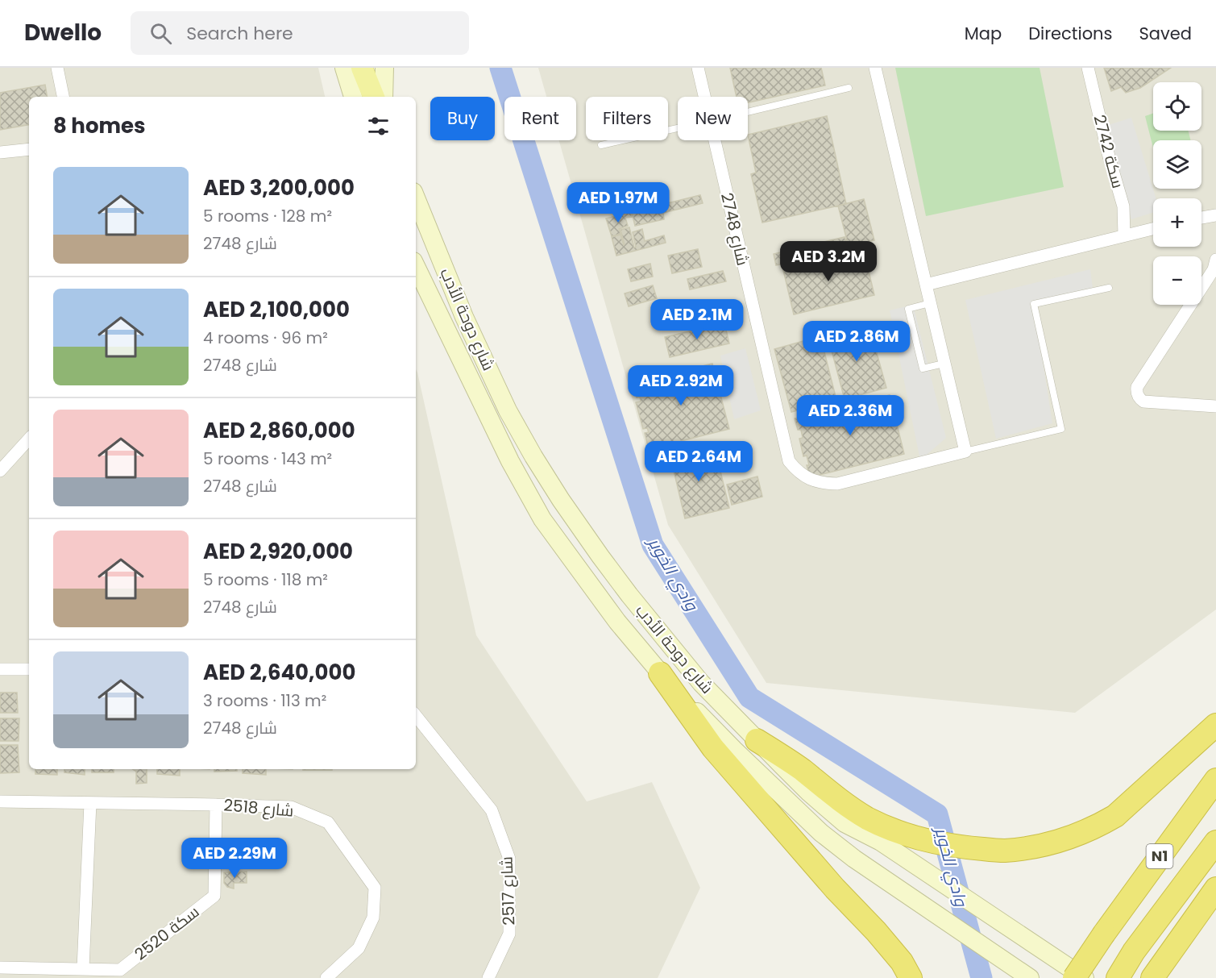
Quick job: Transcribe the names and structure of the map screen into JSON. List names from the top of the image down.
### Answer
{
  "streets": {
    "highway": ["N1"],
    "main road": ["شارع دوحة الأدب"],
    "street": [
      "سكة 2742",
      "شارع 2748",
      "2518 شارع",
      "2517 شارع",
      "سكة 2520"
    ]
  },
  "crossings": [
    ["2518 شارع", "سكة 2520"]
  ],
  "water": ["وادي الخوير"],
  "page": {
    "header": "Dwello",
    "search": "Search here",
    "nav": ["Map", "Directions", "Saved"],
    "map_buttons": ["+", "−"],
    "chip": [
      "Buy",
      "Rent",
      "Filters",
      "New"
    ],
    "heading": "8 homes",
    "list": [
      {
        "name": "AED 3,200,000",
        "note": "5 rooms · 128 m² · شارع 2748"
      },
      {
        "name": "AED 2,100,000",
        "note": "4 rooms · 96 m² · شارع 2748"
      },
      {
        "name": "AED 2,860,000",
        "note": "5 rooms · 143 m² · شارع 2748"
      },
      {
        "name": "AED 2,920,000",
        "note": "5 rooms · 118 m² · شارع 2748"
      },
      {
        "name": "AED 2,640,000",
        "note": "3 rooms · 113 m² · شارع 2748"
      }
    ],
    "price": [
      "AED 1.97M",
      "AED 3.2M",
      "AED 2.1M",
      "AED 2.86M",
      "AED 2.92M",
      "AED 2.36M",
      "AED 2.64M",
      "AED 2.29M"
    ]
  }
}
